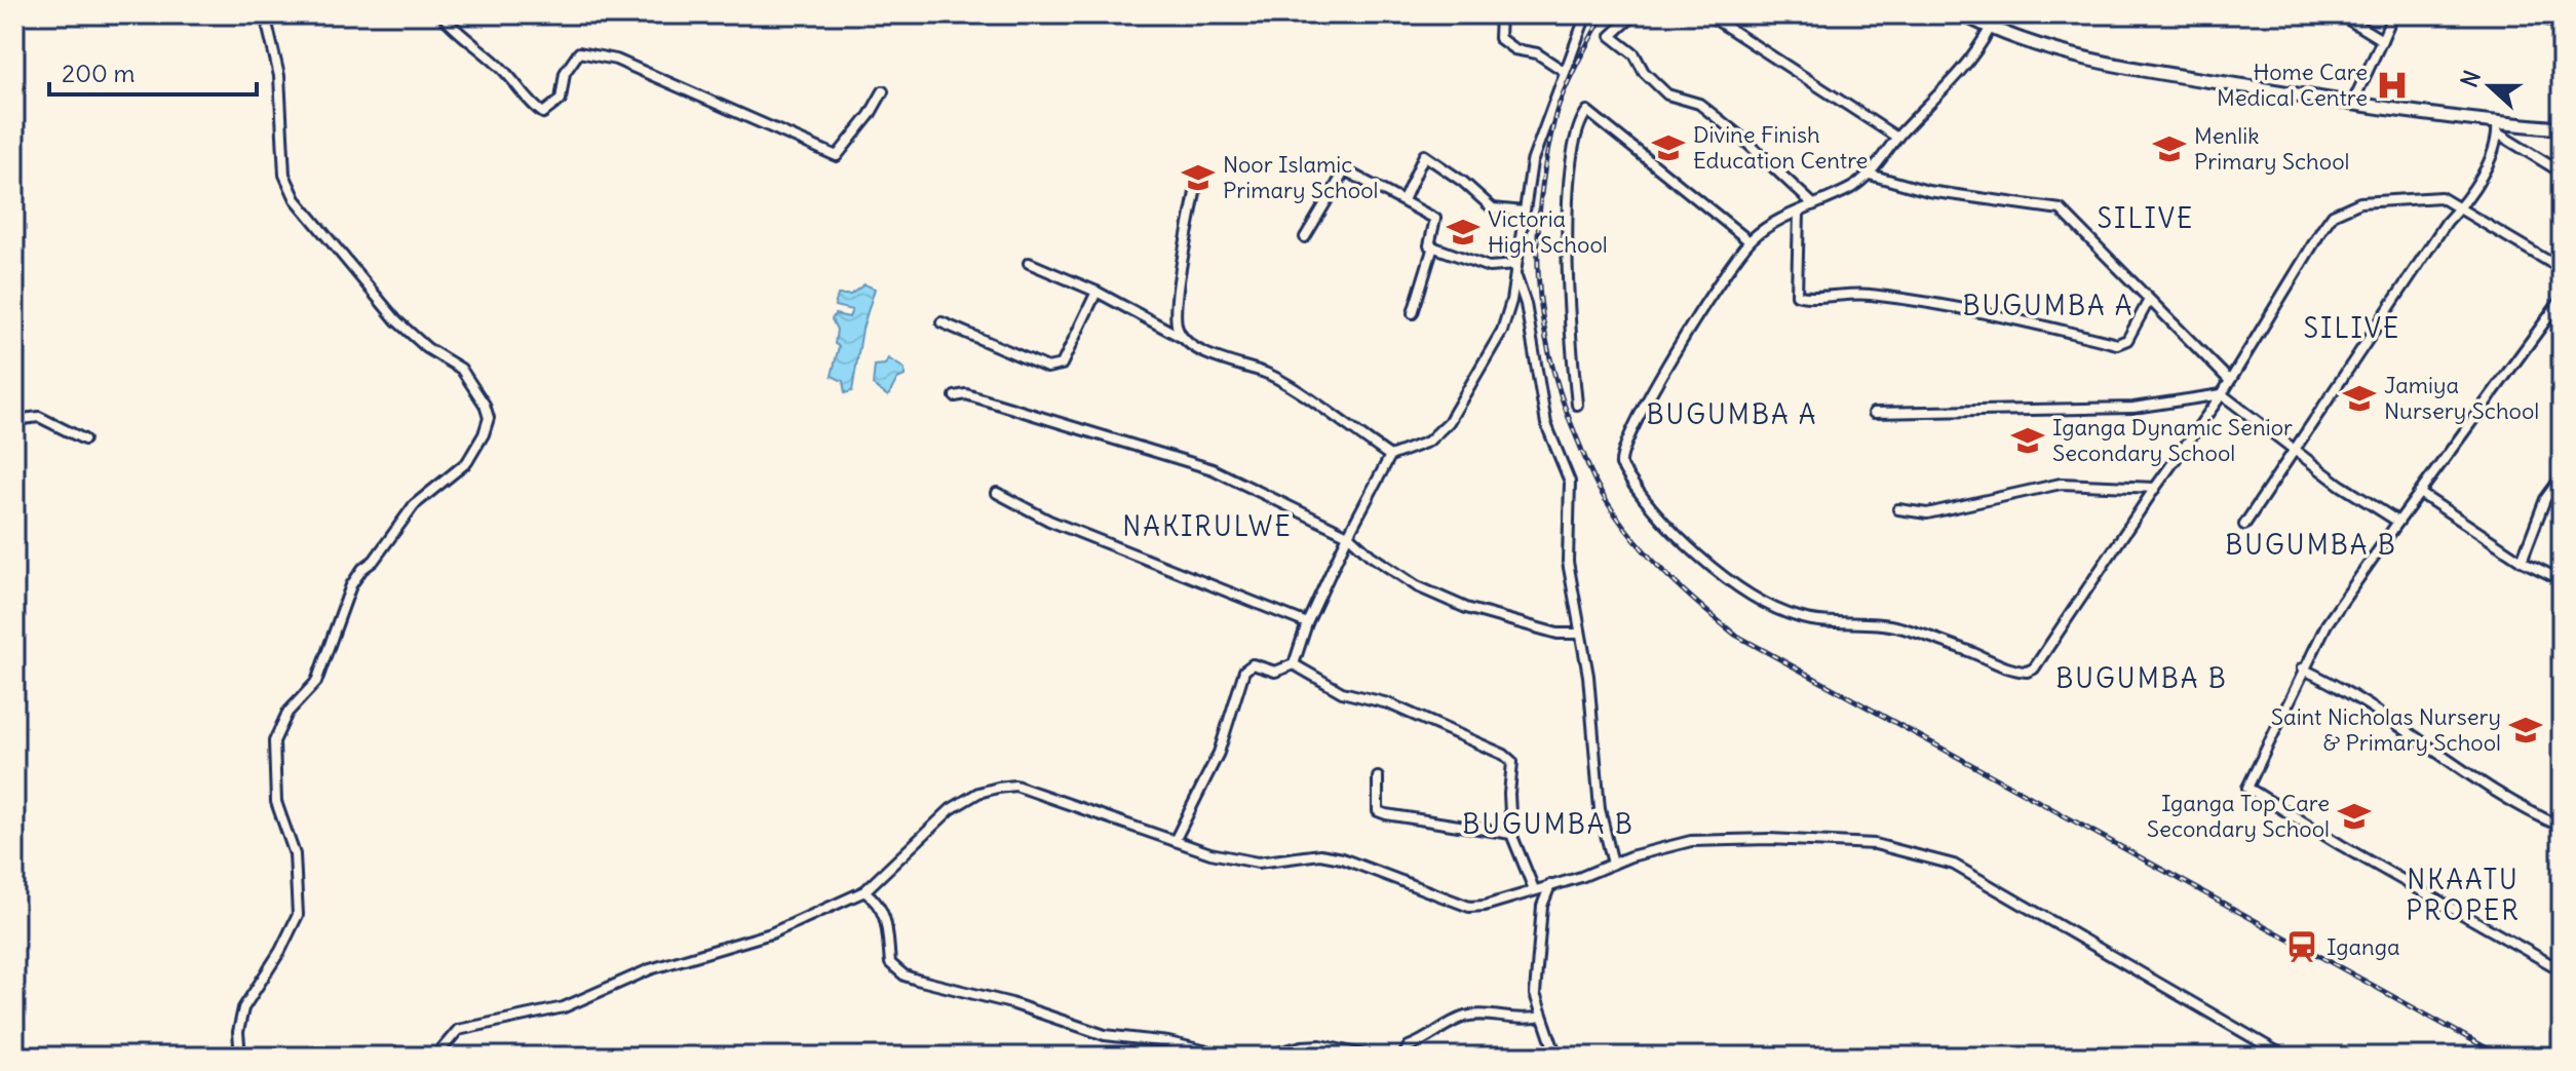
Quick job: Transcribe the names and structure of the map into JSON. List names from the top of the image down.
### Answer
{
  "districts": [
    "SILIVE",
    "BUGUMBA A",
    "SILIVE",
    "BUGUMBA A",
    "NAKIRULWE",
    "BUGUMBA B",
    "BUGUMBA B",
    "BUGUMBA B",
    "NKAATU PROPER"
  ],
  "places": {
    "hospital": ["Home Care Medical Centre"],
    "school or university": [
      "Divine Finish Education Centre",
      "Menlik Primary School",
      "Noor Islamic Primary School",
      "Victoria High School",
      "Jamiya Nursery School",
      "Iganga Dynamic Senior Secondary School",
      "Saint Nicholas Nursery & Primary School",
      "Iganga Top Care Secondary School"
    ],
    "station": ["Iganga"]
  },
  "scale_bar": "200 m",
  "north": "left"
}
